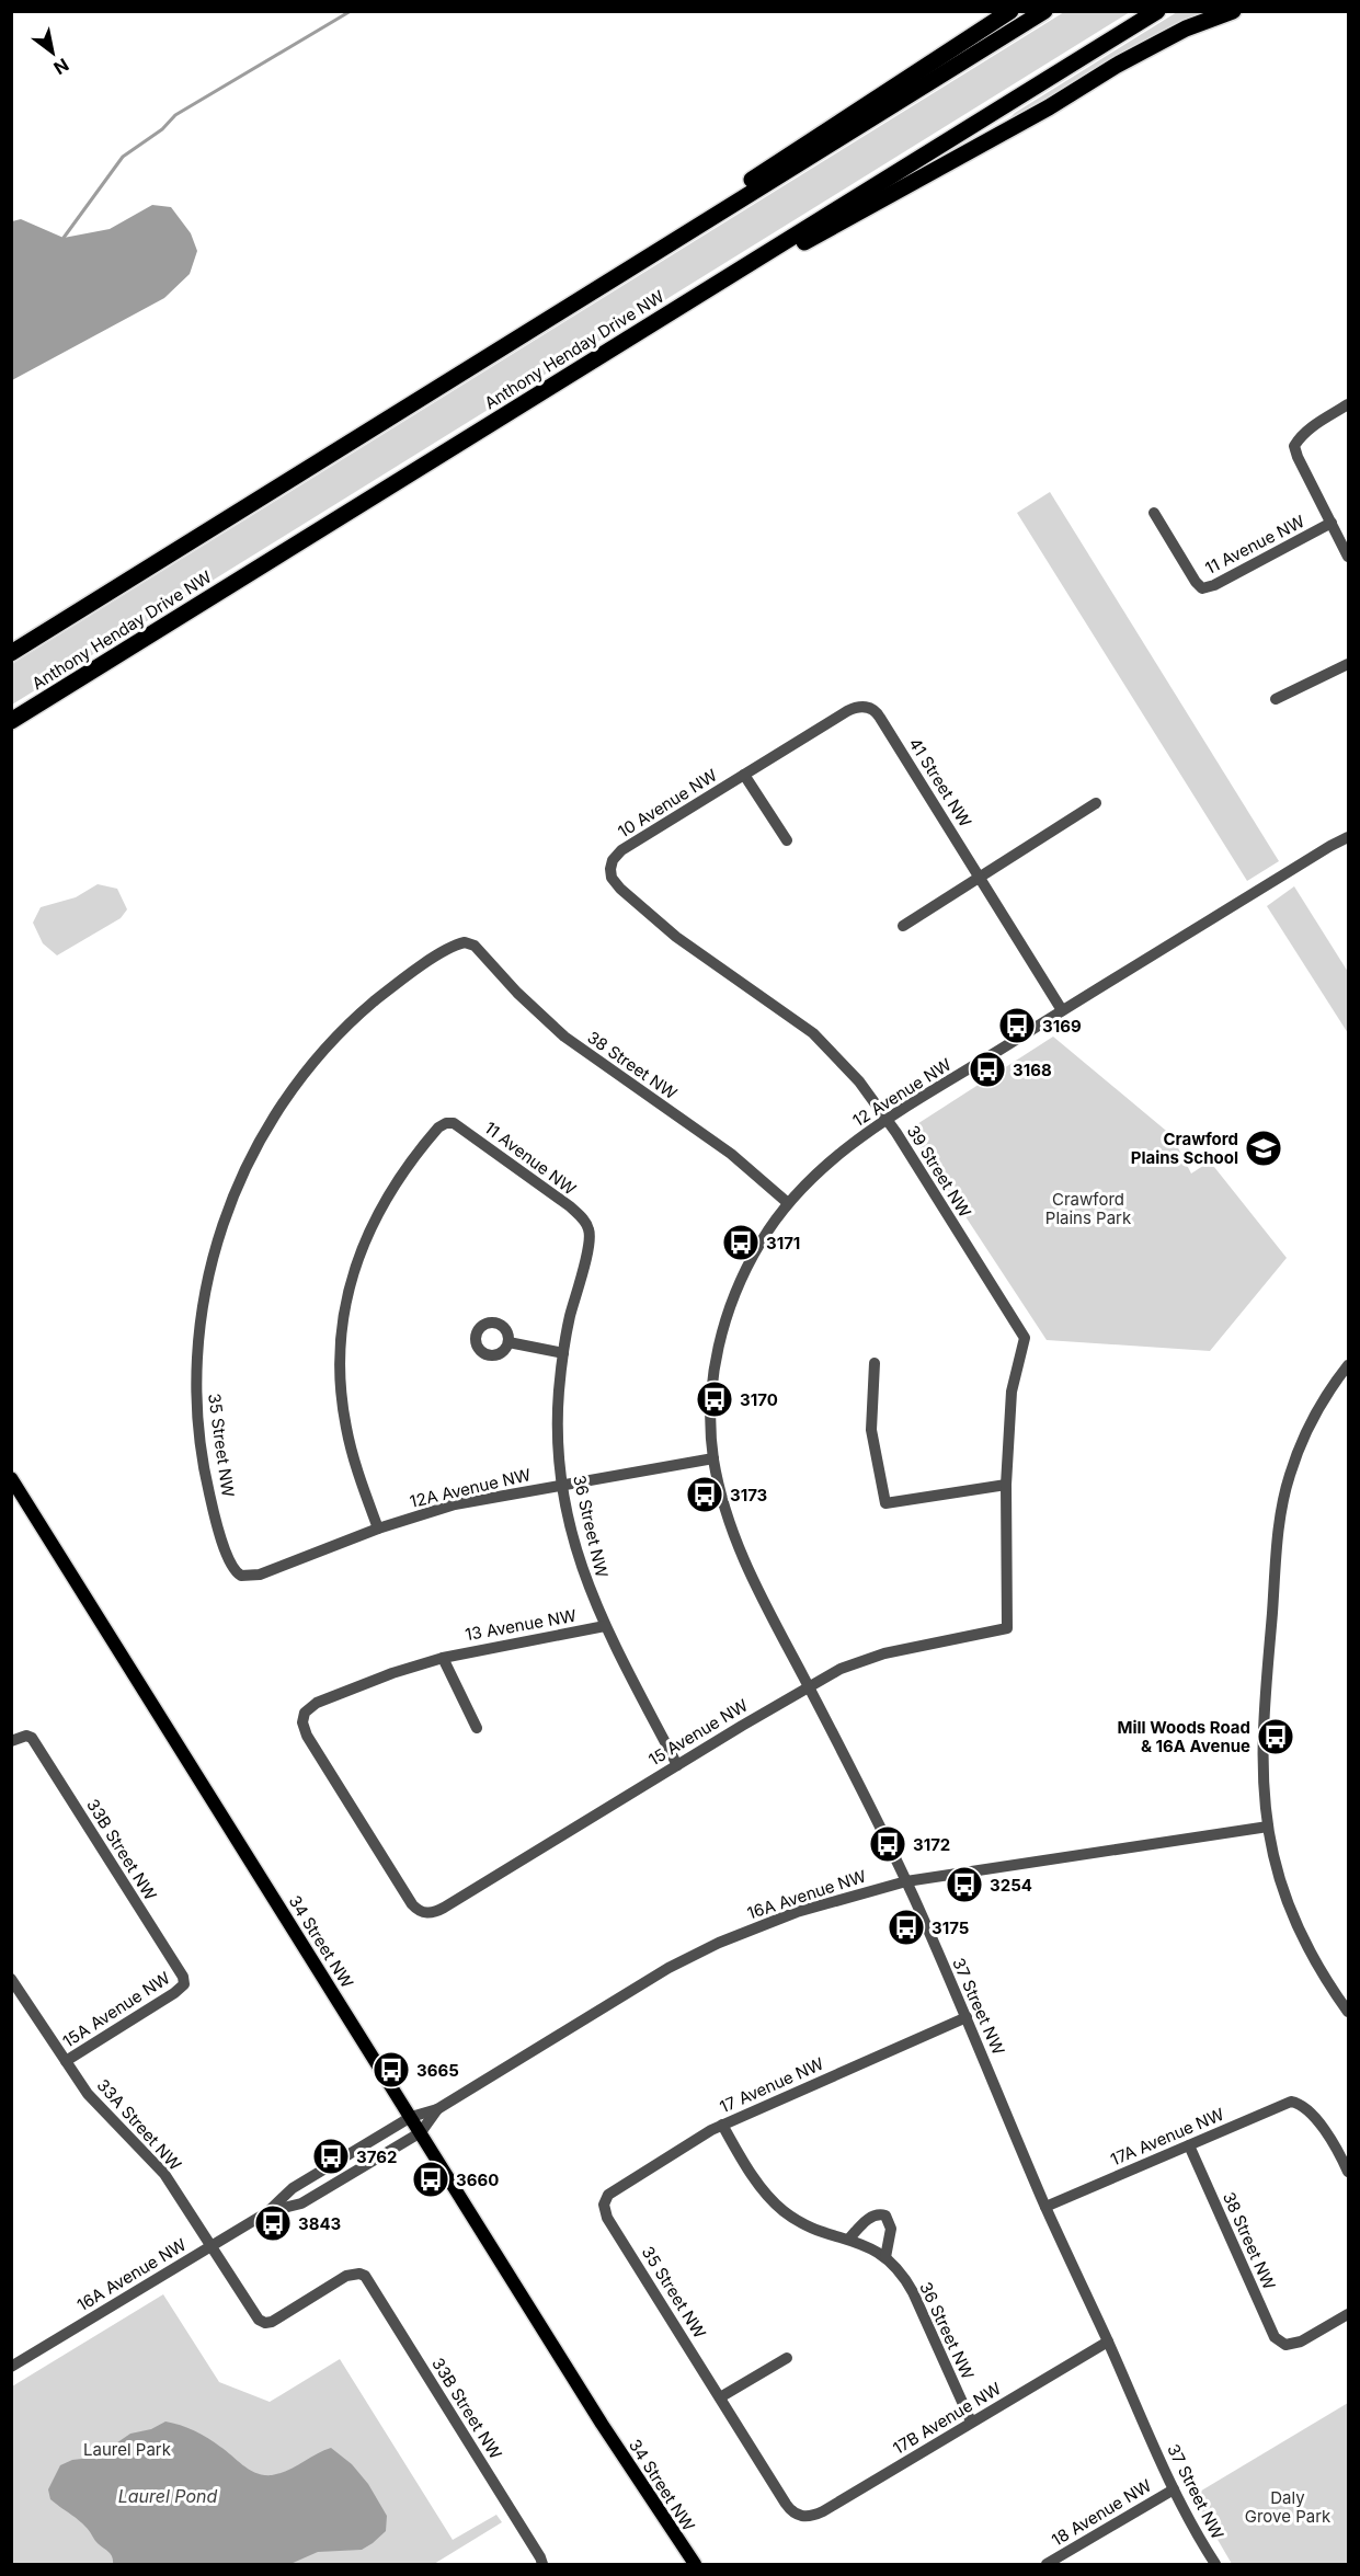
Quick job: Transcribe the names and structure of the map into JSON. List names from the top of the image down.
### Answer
{
  "streets": {
    "highway": ["Anthony Henday Drive NW"],
    "main road": ["34 Street NW"],
    "street": [
      "11 Avenue NW",
      "41 Street NW",
      "10 Avenue NW",
      "38 Street NW",
      "12 Avenue NW",
      "39 Street NW",
      "35 Street NW",
      "12A Avenue NW",
      "36 Street NW",
      "13 Avenue NW",
      "15 Avenue NW",
      "33B Street NW",
      "16A Avenue NW",
      "37 Street NW",
      "15A Avenue NW",
      "17 Avenue NW",
      "33A Street NW",
      "17A Avenue NW",
      "17B Avenue NW",
      "18 Avenue NW"
    ]
  },
  "crossings": [
    ["11 Avenue NW", "12A Avenue NW"],
    ["11 Avenue NW", "36 Street NW"],
    ["41 Street NW", "10 Avenue NW"],
    ["41 Street NW", "12 Avenue NW"],
    ["10 Avenue NW", "39 Street NW"],
    ["38 Street NW", "12 Avenue NW"],
    ["38 Street NW", "35 Street NW"],
    ["38 Street NW", "17A Avenue NW"],
    ["12 Avenue NW", "39 Street NW"],
    ["12 Avenue NW", "37 Street NW"],
    ["39 Street NW", "15 Avenue NW"],
    ["35 Street NW", "12A Avenue NW"],
    ["35 Street NW", "17 Avenue NW"],
    ["35 Street NW", "17B Avenue NW"],
    ["12A Avenue NW", "36 Street NW"],
    ["12A Avenue NW", "37 Street NW"],
    ["36 Street NW", "13 Avenue NW"],
    ["36 Street NW", "15 Avenue NW"],
    ["36 Street NW", "17 Avenue NW"],
    ["36 Street NW", "17B Avenue NW"],
    ["13 Avenue NW", "15 Avenue NW"],
    ["15 Avenue NW", "37 Street NW"],
    ["33B Street NW", "15A Avenue NW"],
    ["33B Street NW", "33A Street NW"],
    ["16A Avenue NW", "34 Street NW"],
    ["16A Avenue NW", "37 Street NW"],
    ["16A Avenue NW", "33A Street NW"],
    ["37 Street NW", "17 Avenue NW"],
    ["37 Street NW", "17A Avenue NW"],
    ["37 Street NW", "17B Avenue NW"],
    ["37 Street NW", "18 Avenue NW"],
    ["15A Avenue NW", "33A Street NW"]
  ],
  "water": ["Laurel Pond"],
  "parks": ["Crawford Plains Park", "Laurel Park", "Daly Grove Park"],
  "places": {
    "bus stop": [
      "3169",
      "3168",
      "3171",
      "3170",
      "3173",
      "Mill Woods Road & 16A Avenue",
      "3172",
      "3254",
      "3175",
      "3665",
      "3762",
      "3660",
      "3843"
    ],
    "school or university": ["Crawford Plains School"]
  },
  "north": "bottom right"
}
